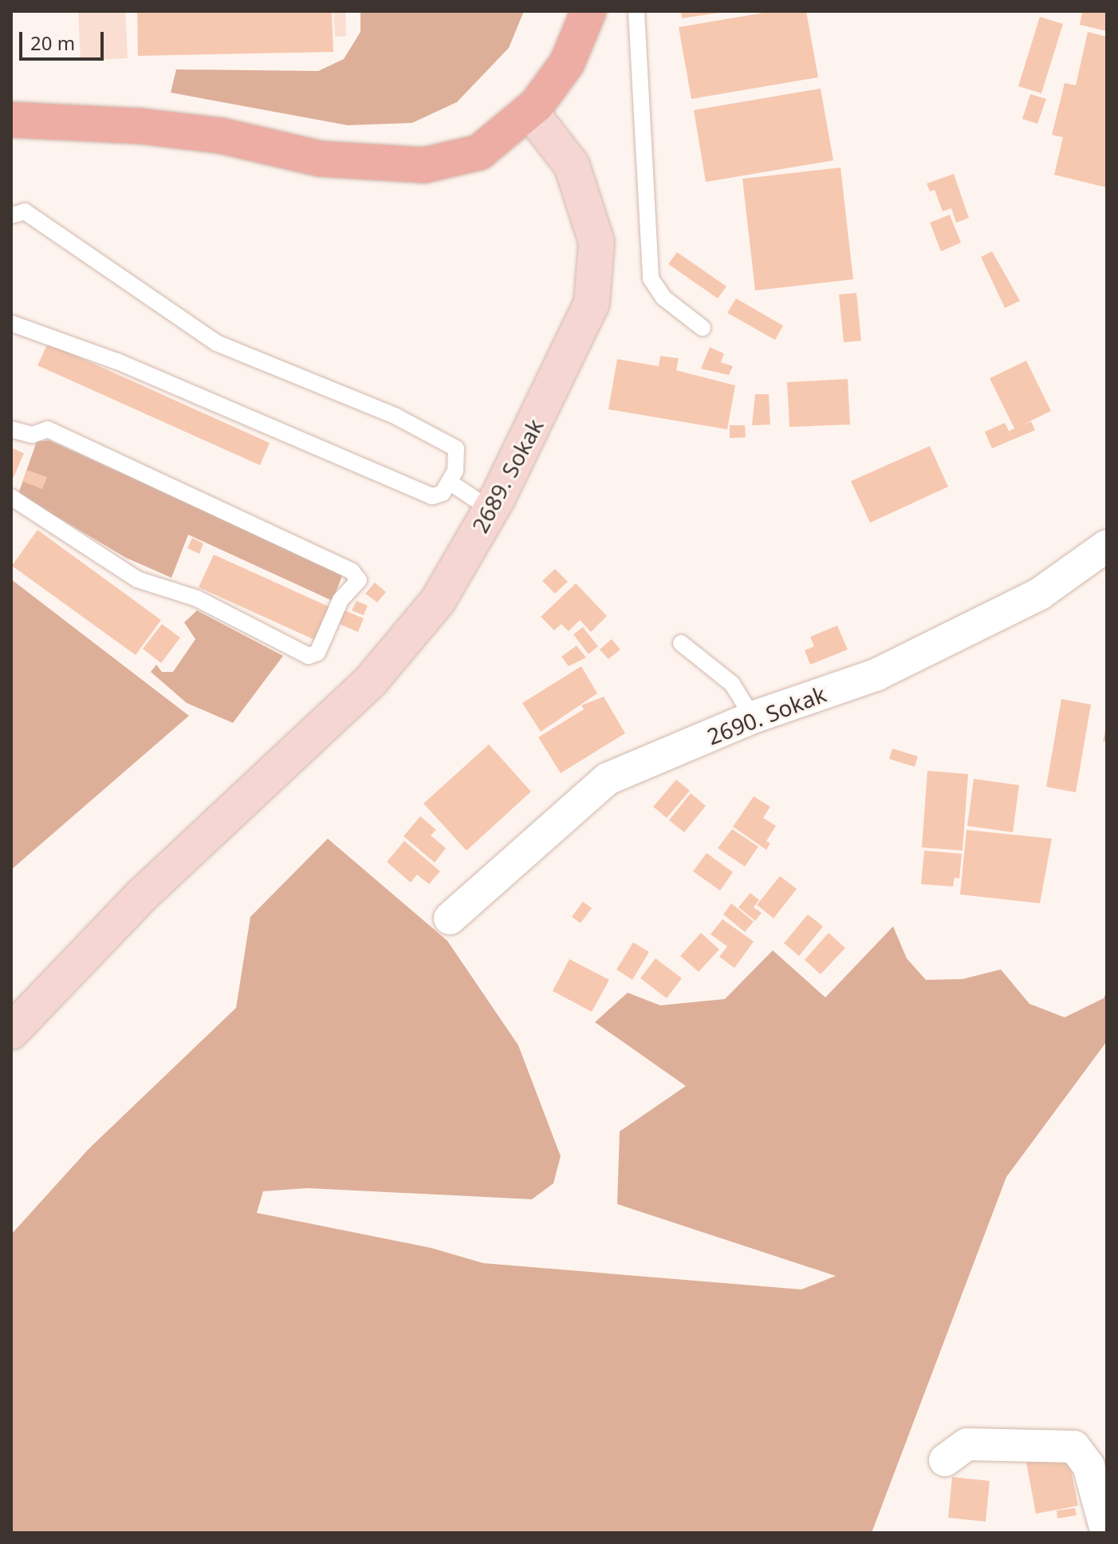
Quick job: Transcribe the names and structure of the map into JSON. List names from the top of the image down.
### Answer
{
  "streets": {
    "main road": ["2689. Sokak"],
    "street": ["2690. Sokak"]
  },
  "scale_bar": "20 m"
}
